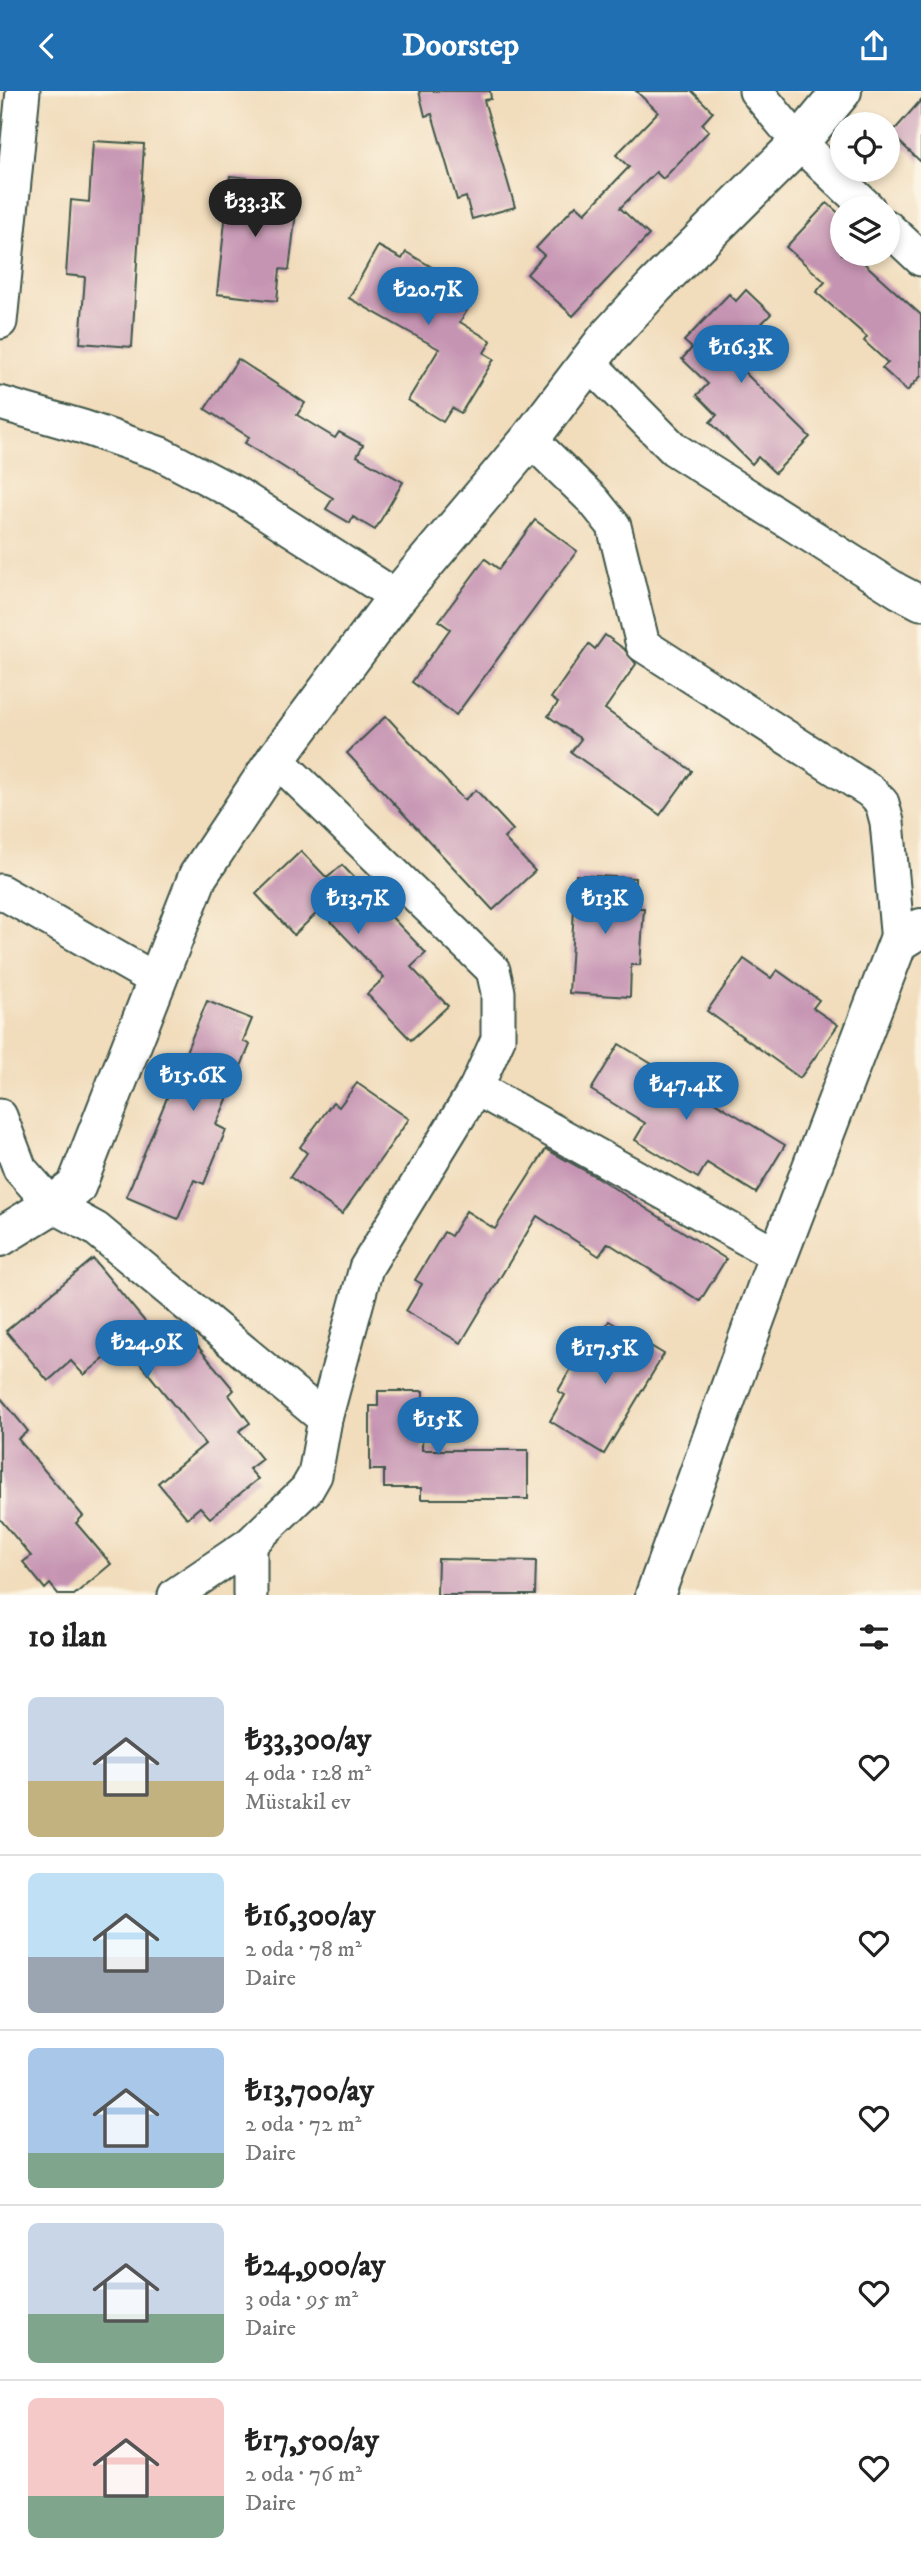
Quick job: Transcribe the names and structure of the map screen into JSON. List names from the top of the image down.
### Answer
{
  "page": {
    "header": "Doorstep",
    "price": [
      "₺33.3K",
      "₺20.7K",
      "₺16.3K",
      "₺13.7K",
      "₺13K",
      "₺15.6K",
      "₺47.4K",
      "₺24.9K",
      "₺17.5K",
      "₺15K"
    ],
    "heading": "10 ilan",
    "list": [
      {
        "name": "₺33,300/ay",
        "note": "4 oda · 128 m² · Müstakil ev"
      },
      {
        "name": "₺16,300/ay",
        "note": "2 oda · 78 m² · Daire"
      },
      {
        "name": "₺13,700/ay",
        "note": "2 oda · 72 m² · Daire"
      },
      {
        "name": "₺24,900/ay",
        "note": "3 oda · 95 m² · Daire"
      },
      {
        "name": "₺17,500/ay",
        "note": "2 oda · 76 m² · Daire"
      }
    ]
  }
}
